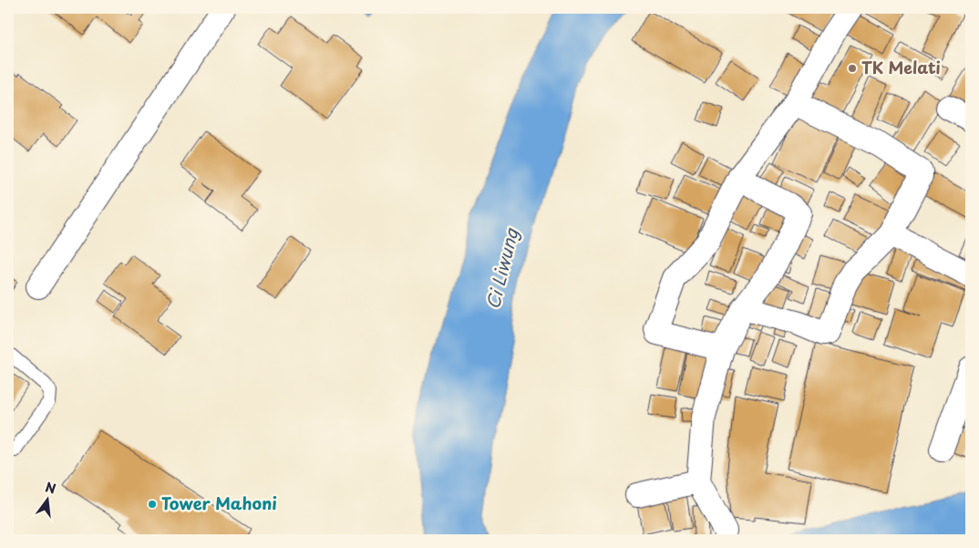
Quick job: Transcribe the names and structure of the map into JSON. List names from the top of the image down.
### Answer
{
  "water": ["Ci Liwung"],
  "places": ["TK Melati", "Tower Mahoni"],
  "north": "top"
}
